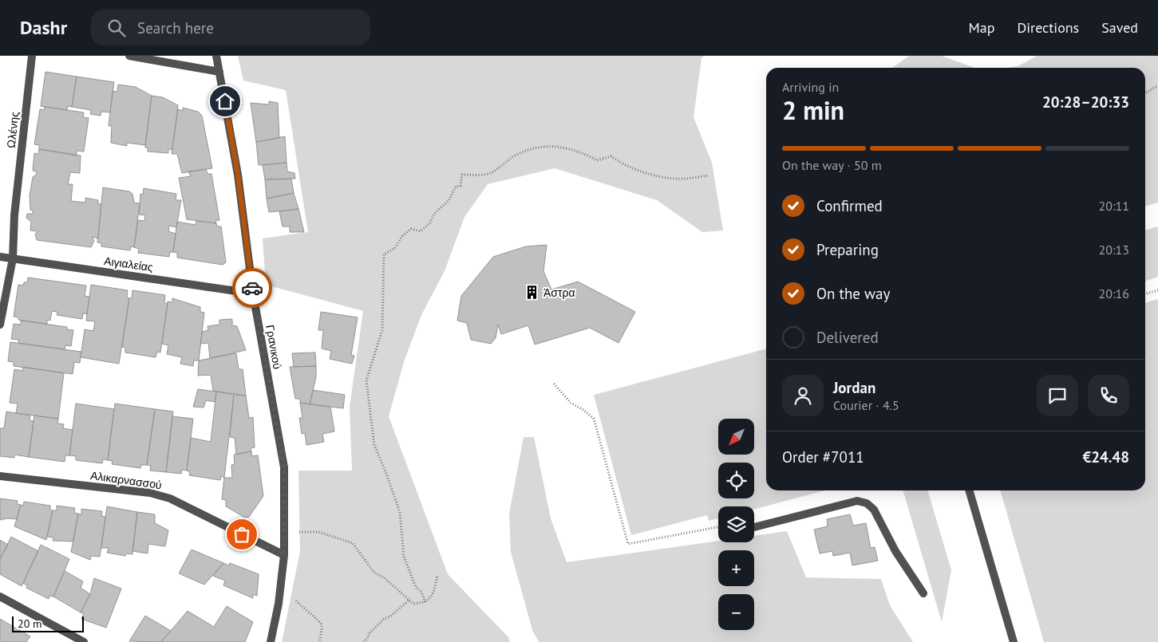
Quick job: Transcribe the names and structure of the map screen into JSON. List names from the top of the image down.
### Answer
{
  "streets": {
    "street": [
      "Ωλένης",
      "Αιγιαλείας",
      "Γρανικού",
      "Αλικαρνασσού"
    ]
  },
  "crossings": [
    ["Ωλένης", "Αιγιαλείας"],
    ["Αιγιαλείας", "Γρανικού"],
    ["Γρανικού", "Αλικαρνασσού"]
  ],
  "places": {
    "building": ["Άστρα"]
  },
  "scale_bar": "20 m",
  "north": "bottom left",
  "page": {
    "header": "Dashr",
    "search": "Search here",
    "nav": ["Map", "Directions", "Saved"],
    "heading": ["2 min", "Arriving in", "20:28–20:33"],
    "panel": [
      "Jordan",
      "Courier · 4.5",
      "Order #7011",
      "€24.48"
    ],
    "bar": "On the way · 50 m",
    "list": [
      ["Confirmed", "20:11"],
      ["Preparing", "20:13"],
      ["On the way", "20:16"],
      "Delivered"
    ],
    "map_buttons": ["+", "−"],
    "scale": "20 m"
  }
}
